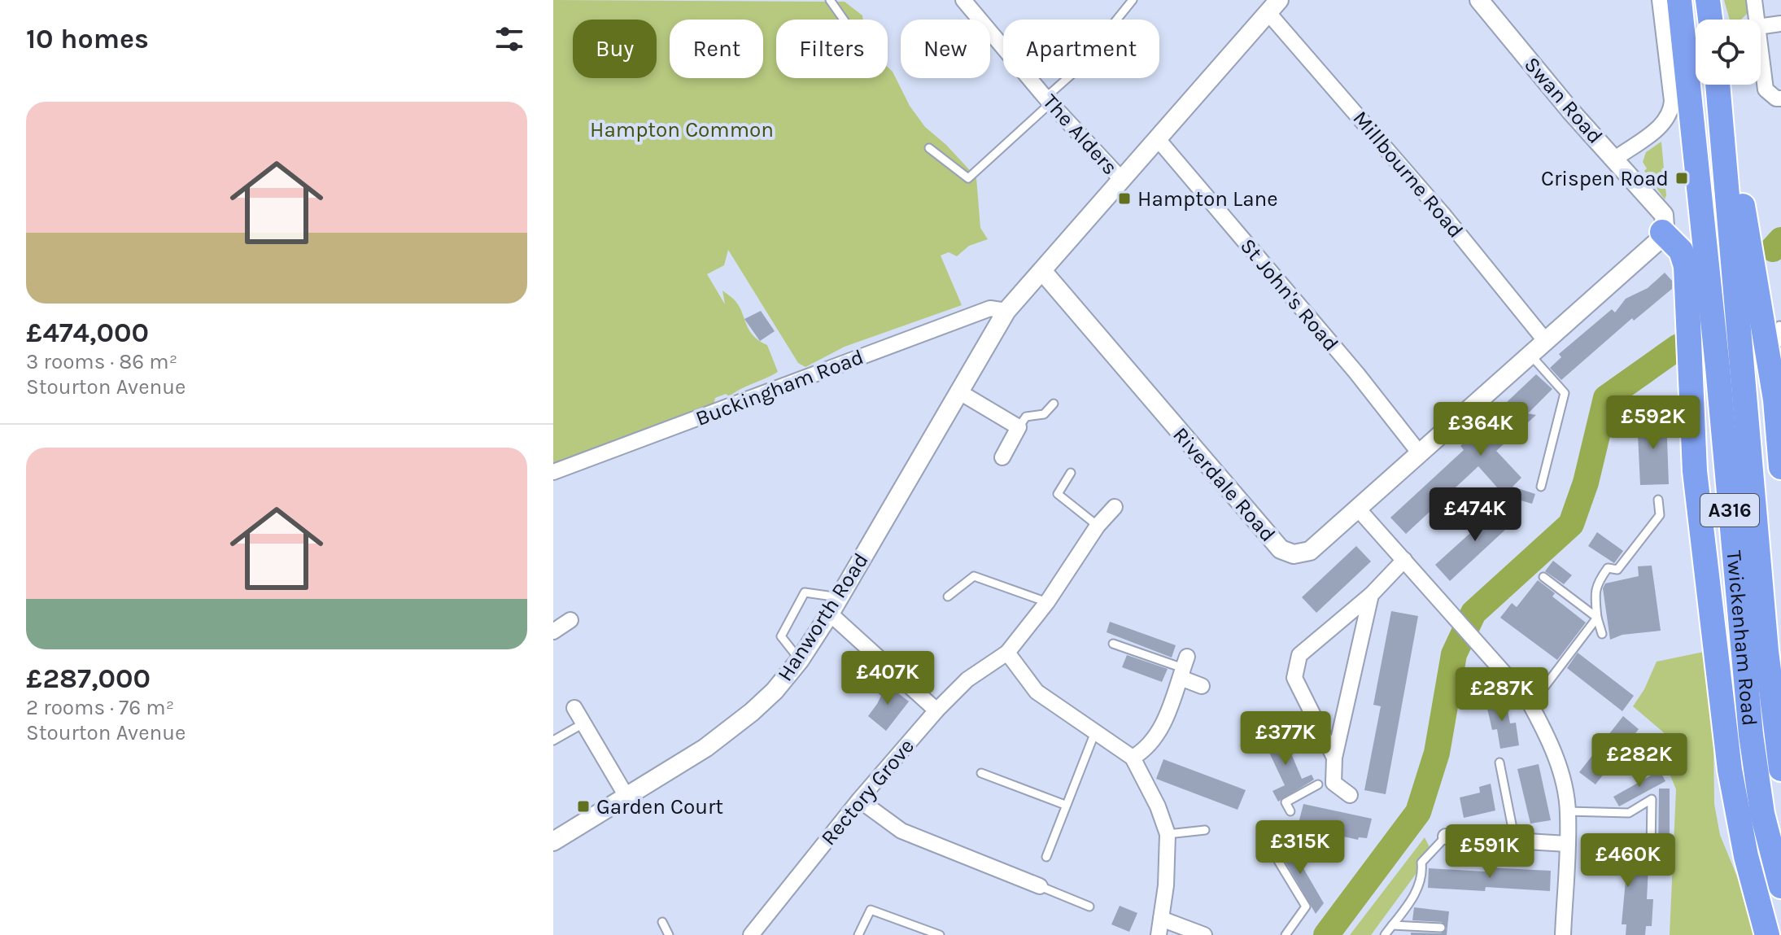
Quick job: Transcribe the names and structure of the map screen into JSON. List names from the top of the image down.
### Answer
{
  "streets": {
    "highway": ["A316", "Twickenham Road"],
    "street": [
      "Swan Road",
      "The Alders",
      "Millbourne Road",
      "St John's Road",
      "Buckingham Road",
      "Riverdale Road",
      "Hanworth Road",
      "Rectory Grove"
    ]
  },
  "crossings": [
    ["Swan Road", "Riverdale Road"],
    ["Millbourne Road", "Riverdale Road"],
    ["St John's Road", "Riverdale Road"],
    ["Buckingham Road", "Hanworth Road"]
  ],
  "parks": ["Hampton Common"],
  "places": {
    "transit": ["Crispen Road", "Hampton Lane", "Garden Court"]
  },
  "page": {
    "heading": "10 homes",
    "chip": [
      "Buy",
      "Rent",
      "Filters",
      "New",
      "Apartment"
    ],
    "list": [
      {
        "name": "£474,000",
        "note": "3 rooms · 86 m² · Stourton Avenue"
      },
      {
        "name": "£287,000",
        "note": "2 rooms · 76 m² · Stourton Avenue"
      }
    ],
    "price": [
      "£592K",
      "£364K",
      "£474K",
      "£407K",
      "£287K",
      "£377K",
      "£282K",
      "£315K",
      "£591K",
      "£460K"
    ]
  }
}
